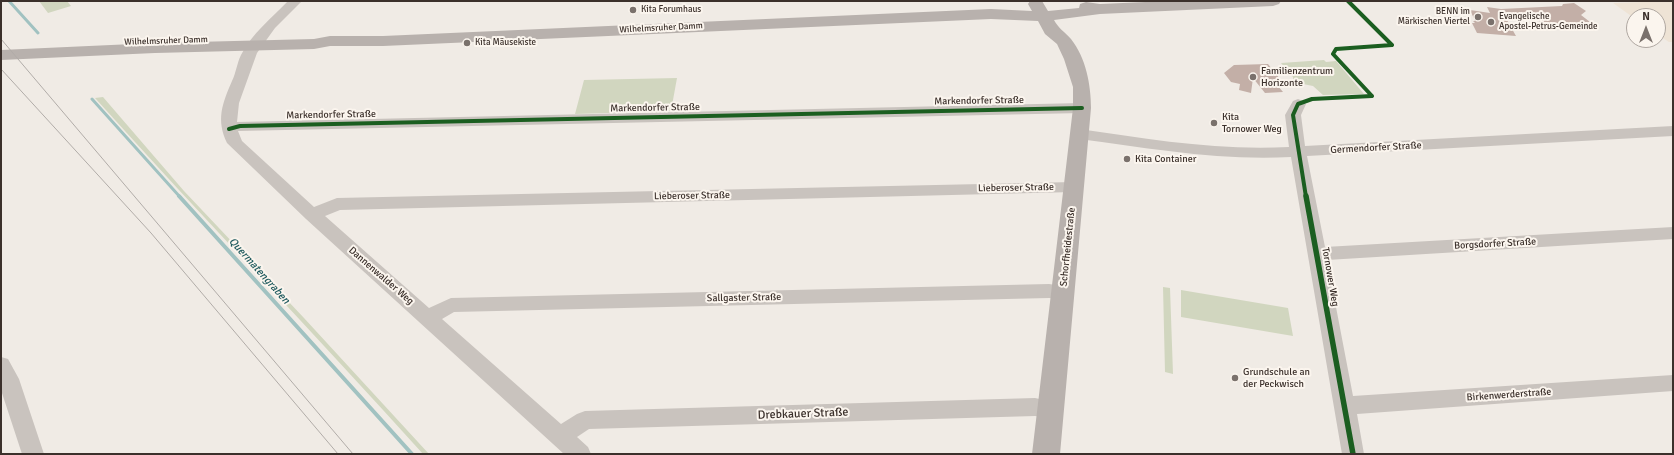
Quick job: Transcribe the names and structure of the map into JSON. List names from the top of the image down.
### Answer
{
  "streets": {
    "main road": ["Wilhelmsruher Damm", "Schorfheidestraße"],
    "street": [
      "Markendorfer Straße",
      "Germendorfer Straße",
      "Lieberoser Straße",
      "Borgsdorfer Straße",
      "Dannenwalder Weg",
      "Tornower Weg",
      "Sallgaster Straße",
      "Birkenwerderstraße",
      "Drebkauer Straße"
    ]
  },
  "crossings": [
    ["Wilhelmsruher Damm", "Schorfheidestraße"],
    ["Wilhelmsruher Damm", "Dannenwalder Weg"],
    ["Markendorfer Straße", "Schorfheidestraße"],
    ["Markendorfer Straße", "Dannenwalder Weg"],
    ["Germendorfer Straße", "Schorfheidestraße"],
    ["Germendorfer Straße", "Tornower Weg"],
    ["Lieberoser Straße", "Schorfheidestraße"],
    ["Lieberoser Straße", "Dannenwalder Weg"],
    ["Borgsdorfer Straße", "Tornower Weg"],
    ["Schorfheidestraße", "Sallgaster Straße"],
    ["Schorfheidestraße", "Drebkauer Straße"],
    ["Dannenwalder Weg", "Sallgaster Straße"],
    ["Dannenwalder Weg", "Drebkauer Straße"],
    ["Tornower Weg", "Birkenwerderstraße"]
  ],
  "water": ["Quermatengraben"],
  "places": [
    "Kita Forumhaus",
    "BENN im Märkischen Viertel",
    "Evangelische Apostel-Petrus-Gemeinde",
    "Kita Mäusekiste",
    "Familienzentrum Horizonte",
    "Kita Tornower Weg",
    "Kita Container",
    "Grundschule an der Peckwisch"
  ],
  "north": "top"
}
